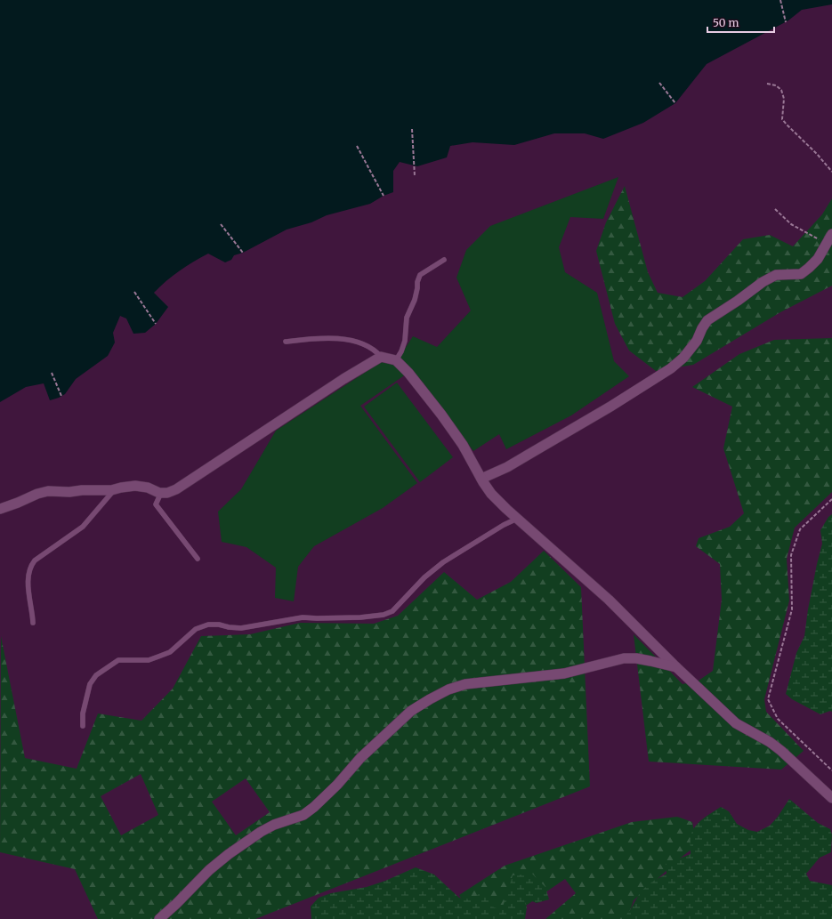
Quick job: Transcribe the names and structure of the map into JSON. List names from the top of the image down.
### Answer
{
  "scale_bar": "50 m"
}
